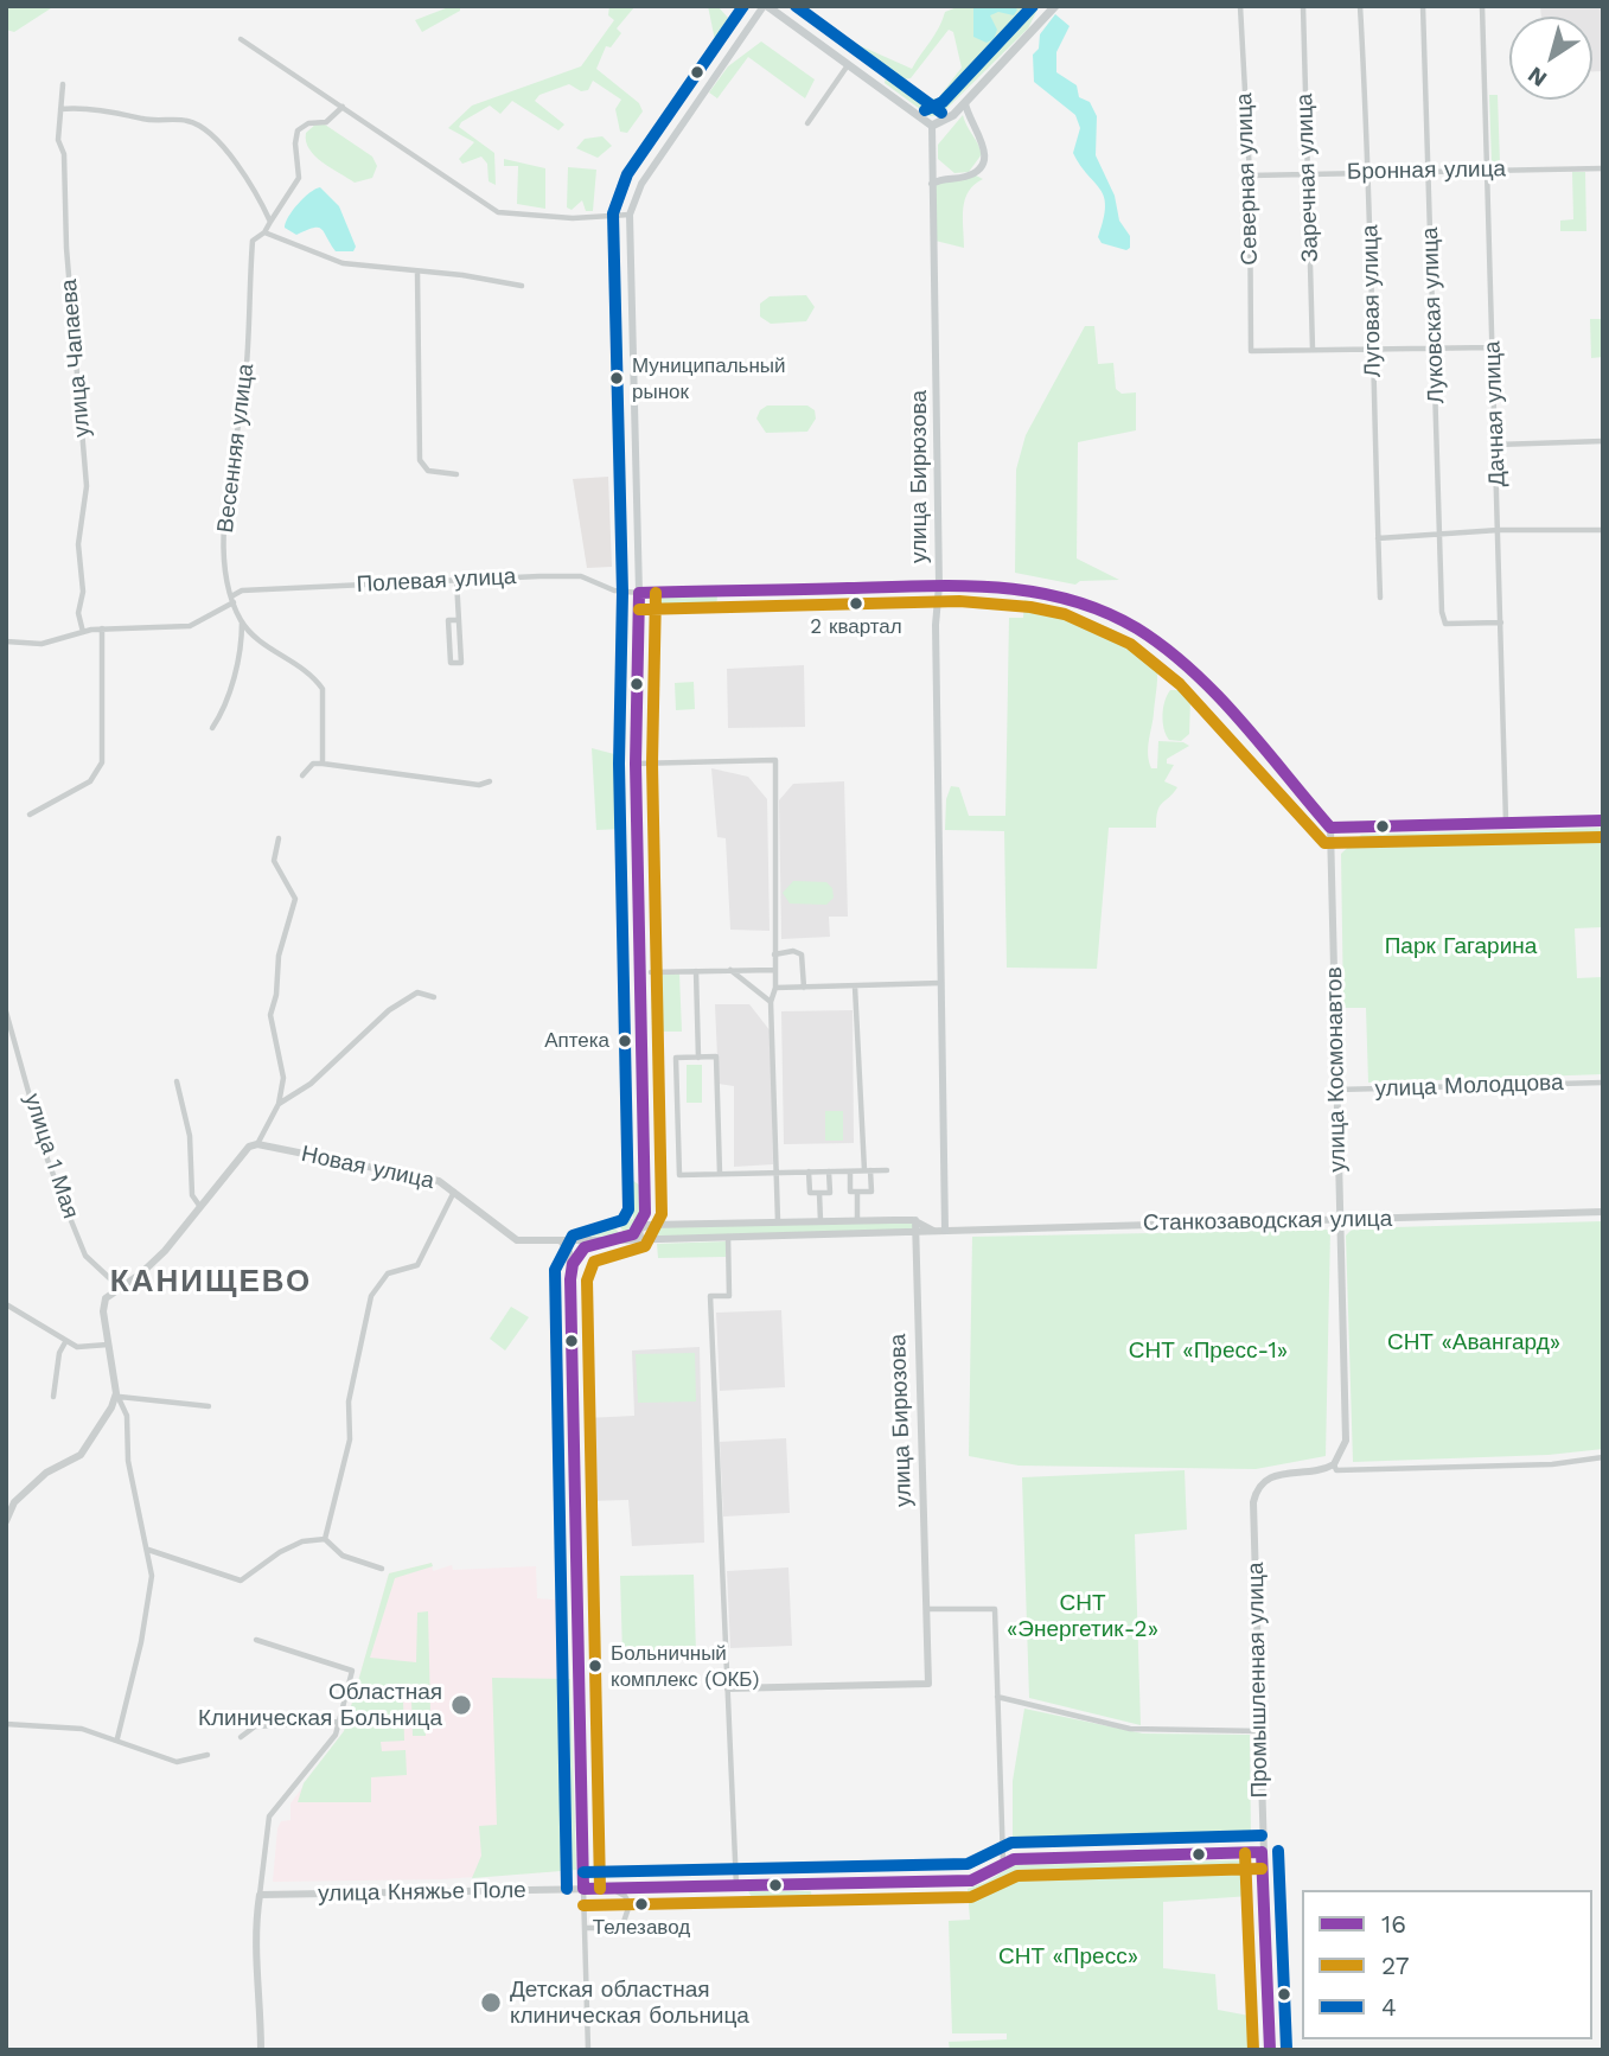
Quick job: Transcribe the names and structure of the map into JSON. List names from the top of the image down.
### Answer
{
  "streets": {
    "main road": ["улица Бирюзова"],
    "street": [
      "Бронная улица",
      "Заречная улица",
      "Северная улица",
      "Луговая улица",
      "Луковская улица",
      "улица Чапаева",
      "Дачная улица",
      "Весенняя улица",
      "Полевая улица",
      "улица Космонавтов",
      "улица Молодцова",
      "улица 1 Мая",
      "Новая улица",
      "Станкозаводская улица",
      "Промышленная улица",
      "улица Княжье Поле"
    ]
  },
  "crossings": [
    ["Бронная улица", "Заречная улица"],
    ["Бронная улица", "Северная улица"],
    ["Бронная улица", "Луговая улица"],
    ["Бронная улица", "Луковская улица"],
    ["Бронная улица", "Дачная улица"],
    ["Заречная улица", "Северная улица"],
    ["Луковская улица", "Дачная улица"],
    ["Весенняя улица", "Полевая улица"],
    ["улица Бирюзова", "Станкозаводская улица"],
    ["улица Космонавтов", "улица Молодцова"],
    ["улица Космонавтов", "Станкозаводская улица"],
    ["улица Космонавтов", "Промышленная улица"]
  ],
  "districts": ["КАНИЩЕВО"],
  "parks": [
    "Парк Гагарина",
    "СНТ «Авангард»",
    "СНТ «Пресс-1»",
    "СНТ «Энергетик-2»",
    "СНТ «Пресс»"
  ],
  "places": [
    "Муниципальный рынок",
    "2 квартал",
    "Аптека",
    "Больничный комплекс (ОКБ)",
    "Областная Клиническая Больница",
    "Телезавод",
    "Детская областная клиническая больница"
  ],
  "lines": ["transit line 4", "transit line 16", "transit line 27"],
  "legend": ["16", "27", "4"],
  "north": "bottom left"
}
